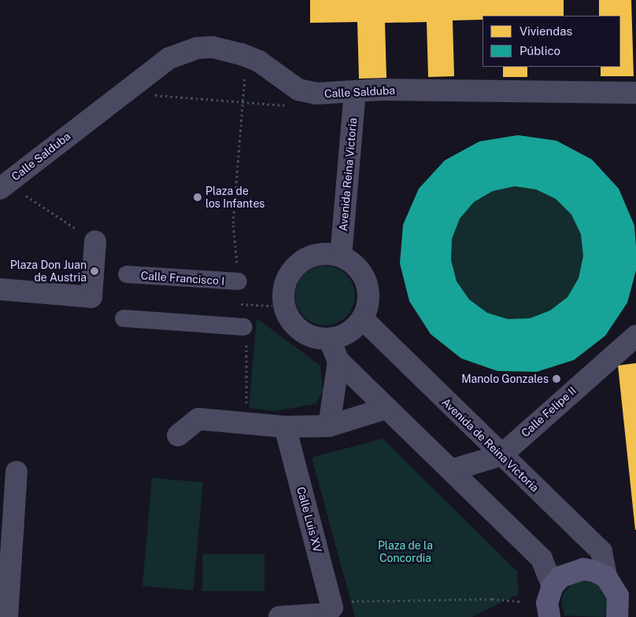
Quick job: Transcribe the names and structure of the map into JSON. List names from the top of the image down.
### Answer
{
  "streets": {
    "street": [
      "Calle Salduba",
      "Avenida Reina Victoria",
      "Calle Francisco I",
      "Calle Felipe II",
      "Avenida de Reina Victoria",
      "Calle Luis XV"
    ]
  },
  "crossings": [
    ["Calle Salduba", "Avenida Reina Victoria"],
    ["Avenida Reina Victoria", "Avenida de Reina Victoria"],
    ["Calle Felipe II", "Avenida de Reina Victoria"]
  ],
  "parks": ["Plaza de la Concordia"],
  "places": ["Plaza de los Infantes", "Plaza Don Juan de Austria", "Manolo Gonzales"],
  "legend": ["Viviendas", "Público"]
}
